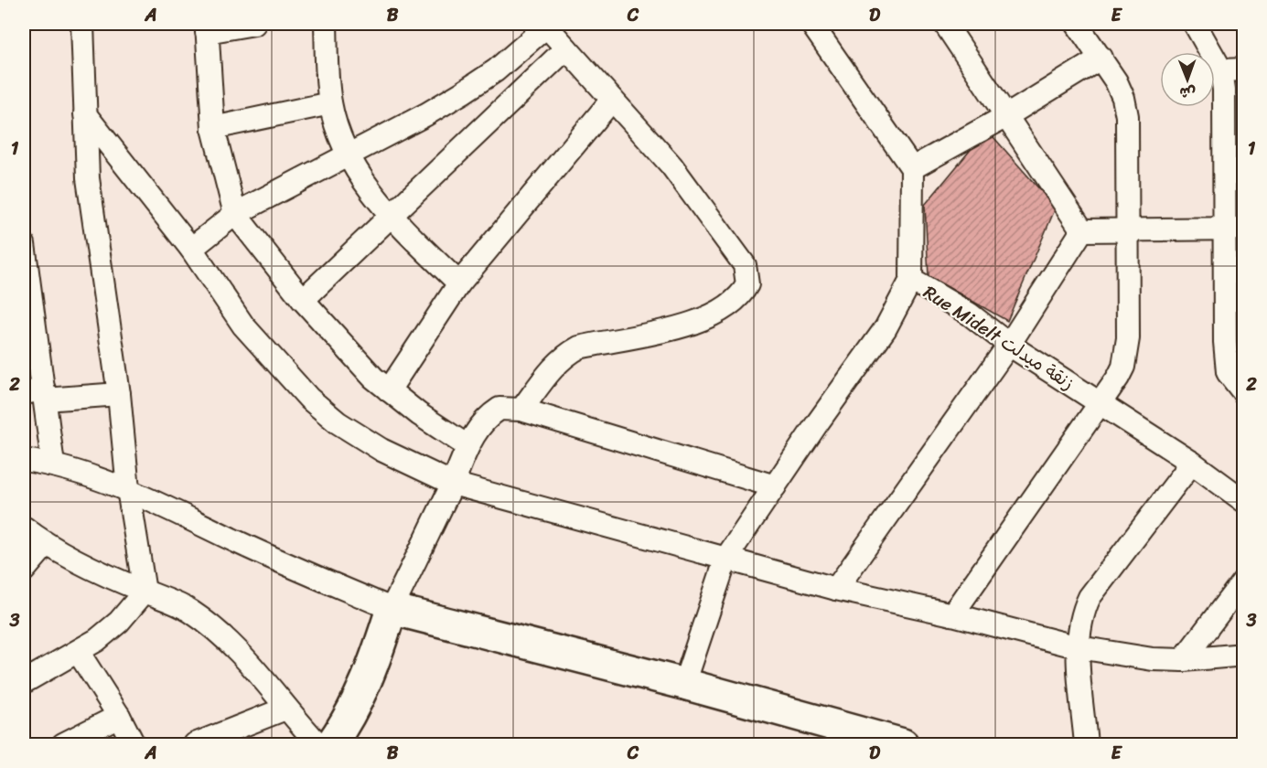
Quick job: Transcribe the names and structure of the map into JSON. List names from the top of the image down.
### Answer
{
  "streets": {
    "street": ["Rue Midelt زنقة ميدلت"]
  },
  "north": "bottom",
  "grid": {
    "columns": [
      "A",
      "B",
      "C",
      "D",
      "E"
    ],
    "rows": ["1", "2", "3"]
  }
}
